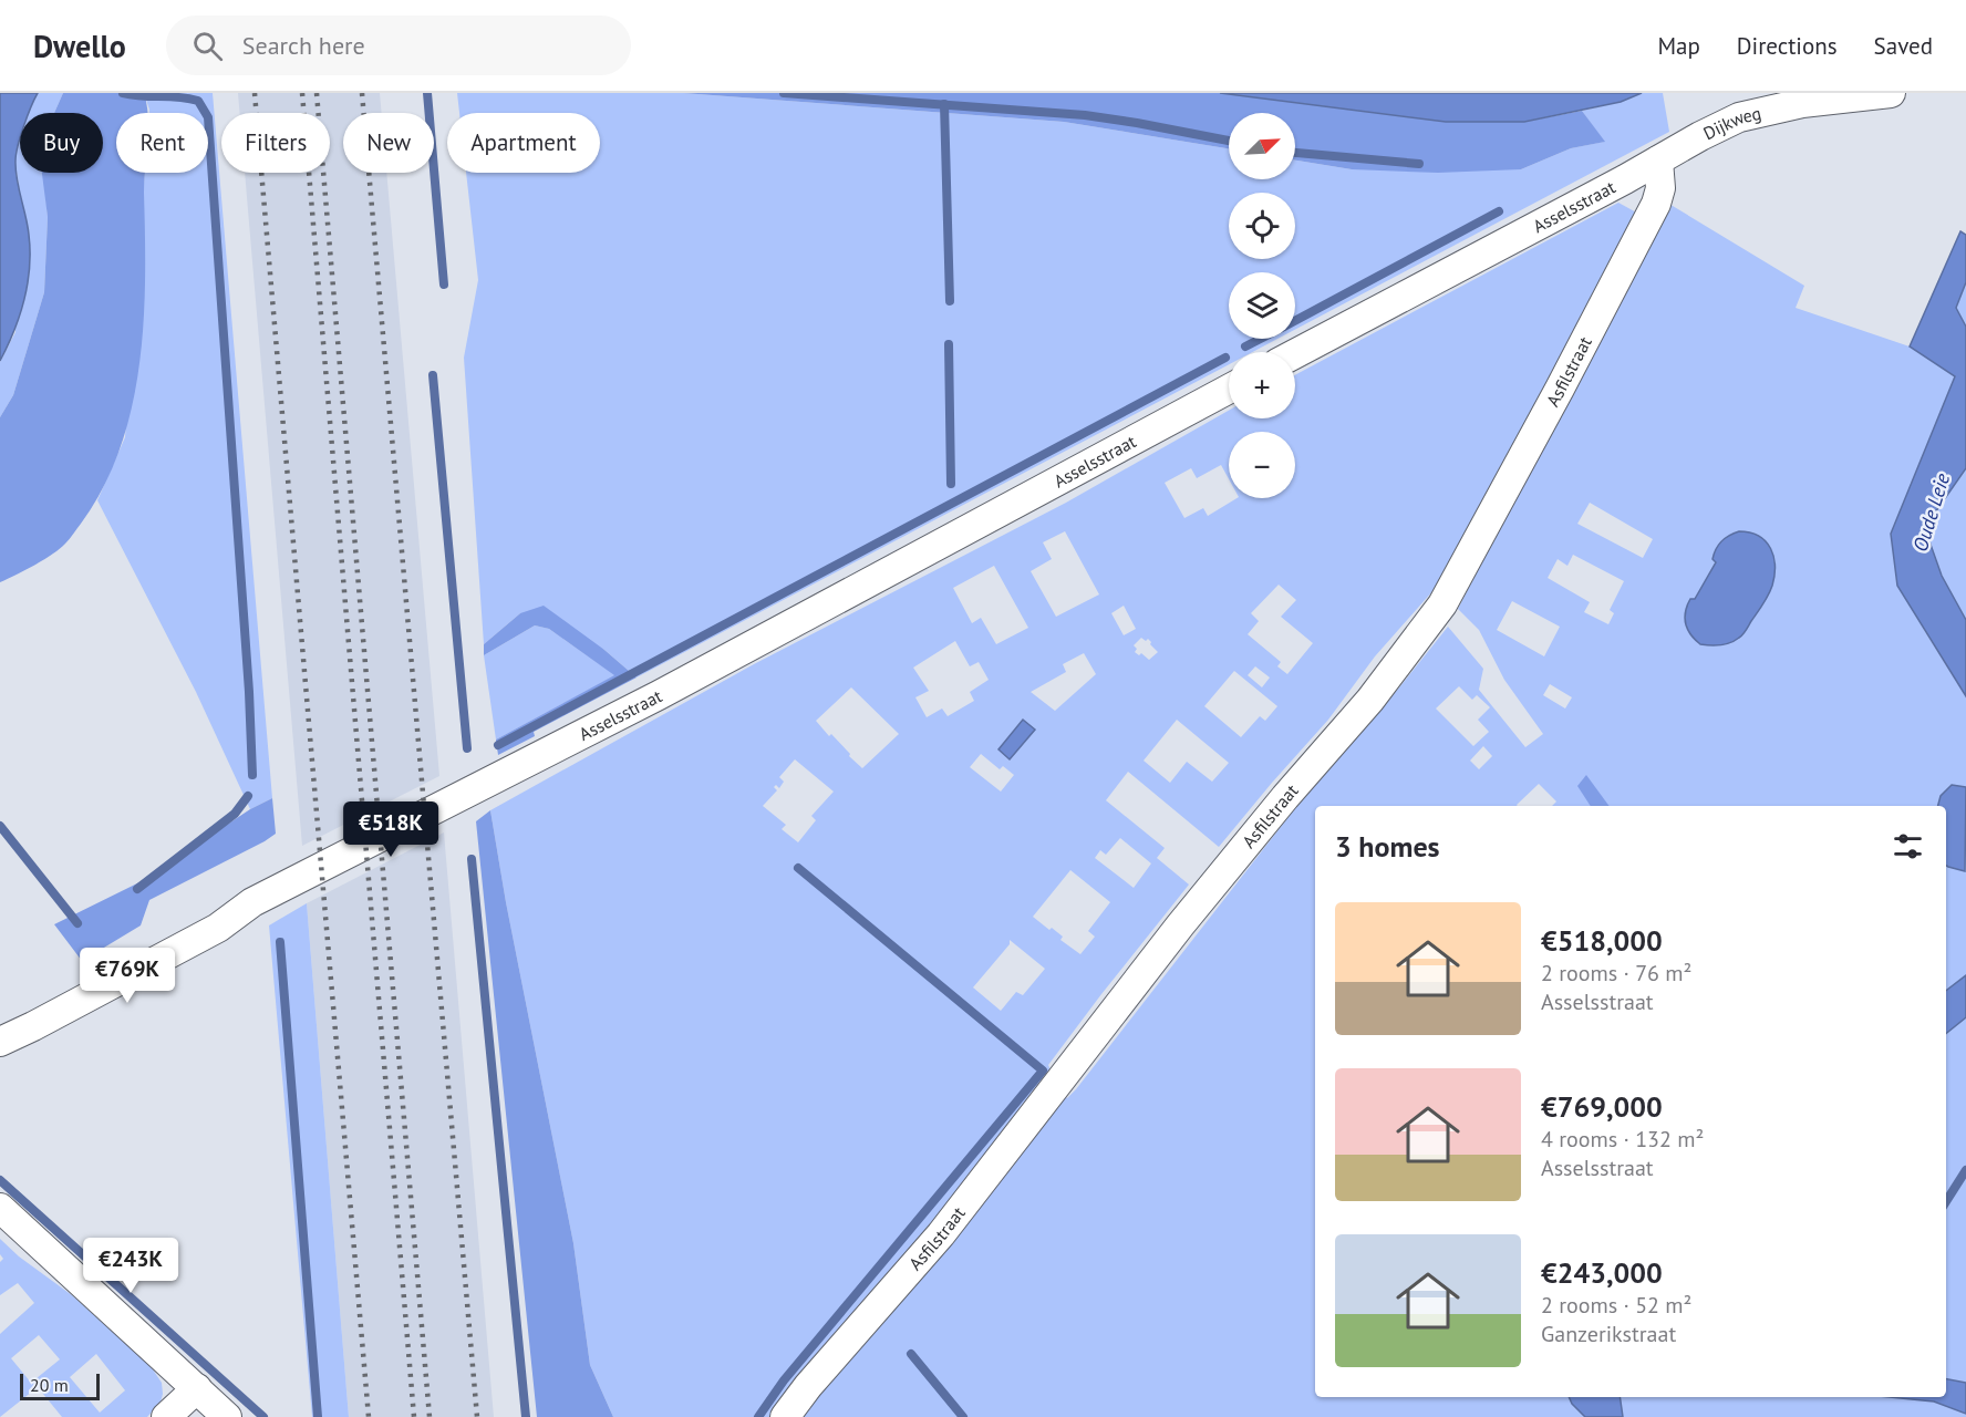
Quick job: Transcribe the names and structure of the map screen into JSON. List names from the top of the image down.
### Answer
{
  "streets": {
    "street": ["Dijkweg", "Asselsstraat", "Asfilstraat"]
  },
  "crossings": [
    ["Dijkweg", "Asselsstraat"],
    ["Dijkweg", "Asfilstraat"],
    ["Asselsstraat", "Asfilstraat"]
  ],
  "water": ["Oude Leie"],
  "scale_bar": "20 m",
  "north": "top right",
  "page": {
    "header": "Dwello",
    "search": "Search here",
    "nav": ["Map", "Directions", "Saved"],
    "map_buttons": ["+", "−"],
    "chip": [
      "Buy",
      "Rent",
      "Filters",
      "New",
      "Apartment"
    ],
    "price": ["€518K", "€769K", "€243K"],
    "heading": "3 homes",
    "list": [
      {
        "name": "€518,000",
        "note": "2 rooms · 76 m² · Asselsstraat"
      },
      {
        "name": "€769,000",
        "note": "4 rooms · 132 m² · Asselsstraat"
      },
      {
        "name": "€243,000",
        "note": "2 rooms · 52 m² · Ganzerikstraat"
      }
    ],
    "scale": "20 m"
  }
}
